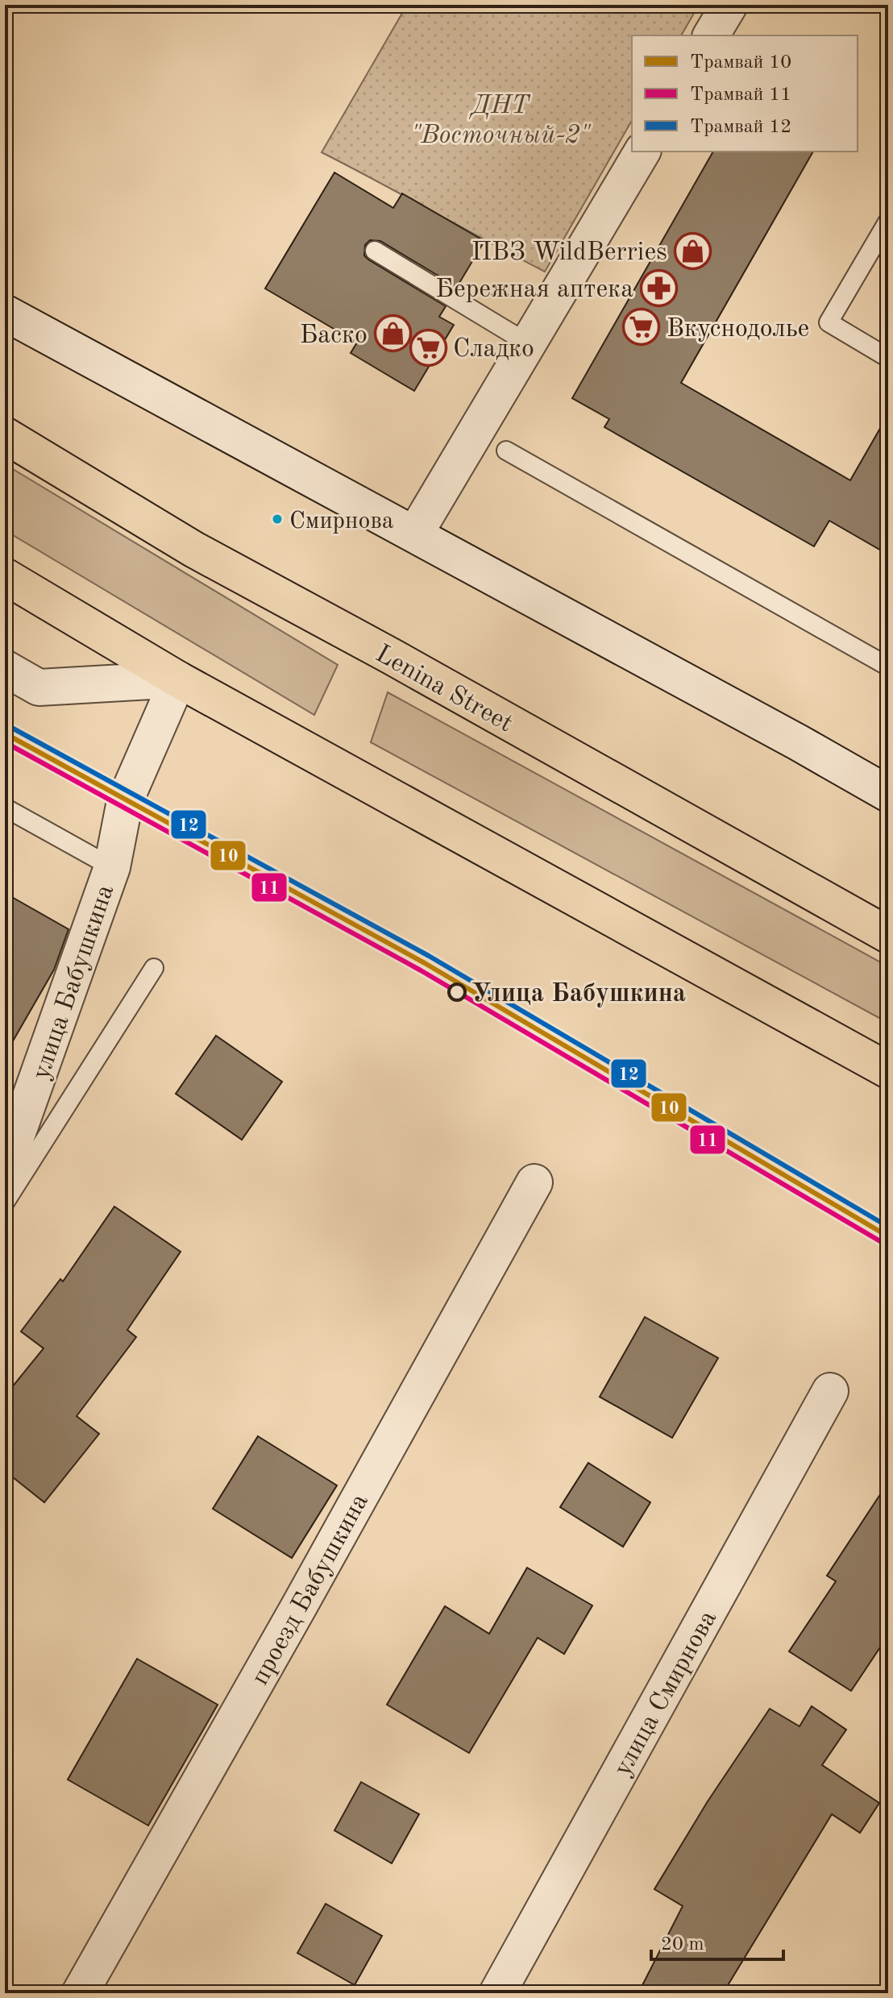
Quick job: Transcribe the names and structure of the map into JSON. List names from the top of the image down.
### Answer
{
  "streets": {
    "main road": ["Lenina Street"],
    "street": ["улица Бабушкина", "проезд Бабушкина", "улица Смирнова"]
  },
  "parks": ["ДНТ \"Восточный-2\""],
  "places": {
    "shop": ["ПВЗ WildBerries", "Баско"],
    "pharmacy": ["Бережная аптека"],
    "supermarket": ["Вкуснодолье", "Сладко"],
    "other": ["Смирнова", "Улица Бабушкина"]
  },
  "lines": ["tram line 12", "tram line 10", "tram line 11"],
  "legend": ["Трамвай 10", "Трамвай 11", "Трамвай 12"],
  "scale_bar": "20 m"
}
